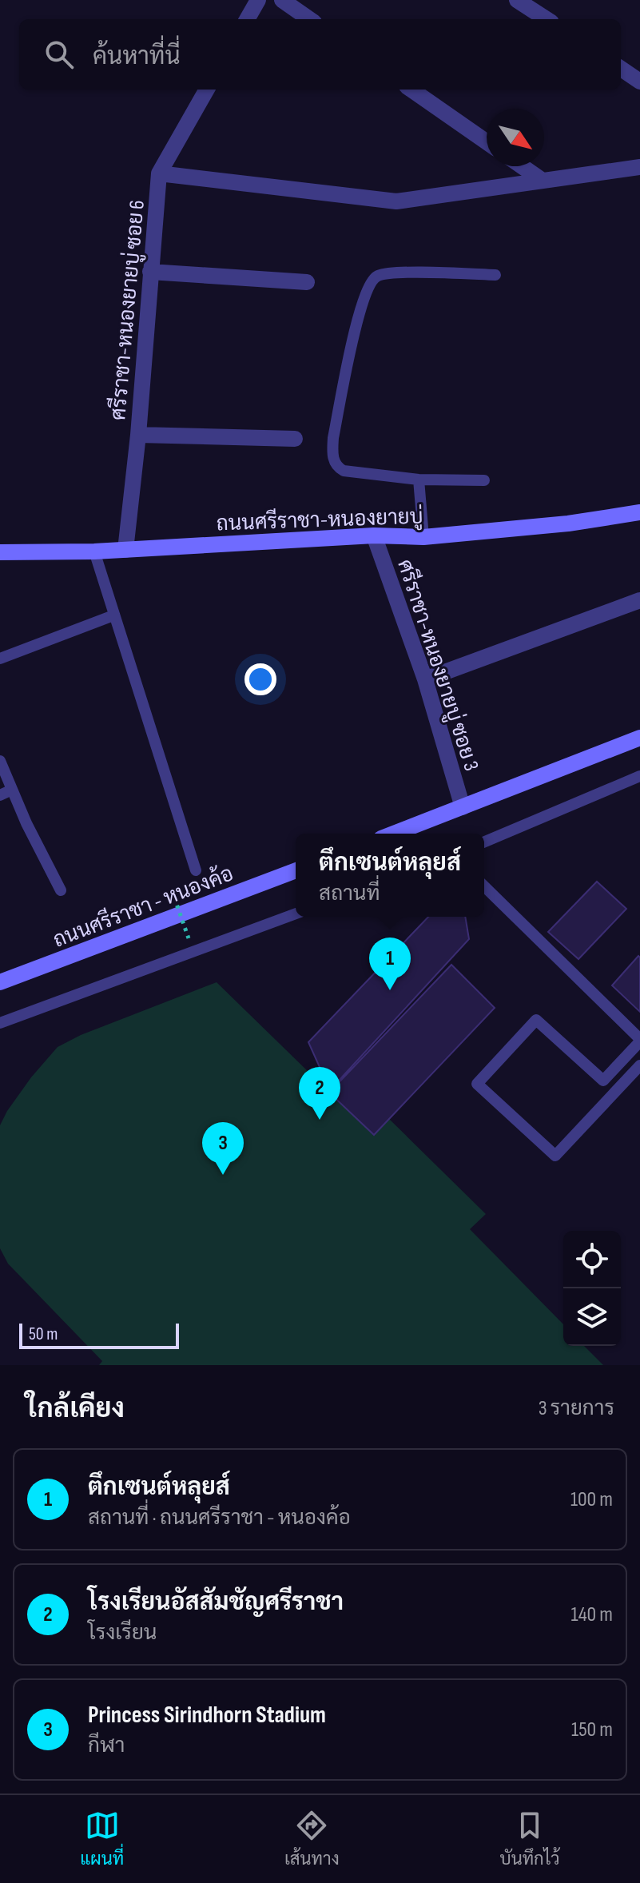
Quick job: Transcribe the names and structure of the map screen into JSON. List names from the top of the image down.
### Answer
{
  "streets": {
    "main road": ["ถนนศรีราชา-หนองยายบู่", "ถนนศรีราชา - หนองค้อ"],
    "street": ["ศรีราชา-หนองยายบู่ ซอย 6", "ศรีราชา-หนองยายบู่ ซอย 3"]
  },
  "crossings": [
    ["ศรีราชา-หนองยายบู่ ซอย 6", "ถนนศรีราชา-หนองยายบู่"],
    ["ถนนศรีราชา-หนองยายบู่", "ศรีราชา-หนองยายบู่ ซอย 3"]
  ],
  "scale_bar": "50 m",
  "north": "bottom right",
  "page": {
    "search": "ค้นหาที่นี่",
    "popup": ["ตึกเซนต์หลุยส์", "สถานที่"],
    "pins": ["1", "2", "3"],
    "scale": "50 m",
    "heading": ["ใกล้เคียง", "3 รายการ"],
    "list": [
      {
        "mark": "1",
        "name": "ตึกเซนต์หลุยส์",
        "note": "สถานที่ · ถนนศรีราชา - หนองค้อ",
        "value": "100 m"
      },
      {
        "mark": "2",
        "name": "โรงเรียนอัสสัมชัญศรีราชา",
        "note": "โรงเรียน",
        "value": "140 m"
      },
      {
        "mark": "3",
        "name": "Princess Sirindhorn Stadium",
        "note": "กีฬา",
        "value": "150 m"
      }
    ],
    "nav": ["แผนที่", "เส้นทาง", "บันทึกไว้"]
  }
}
